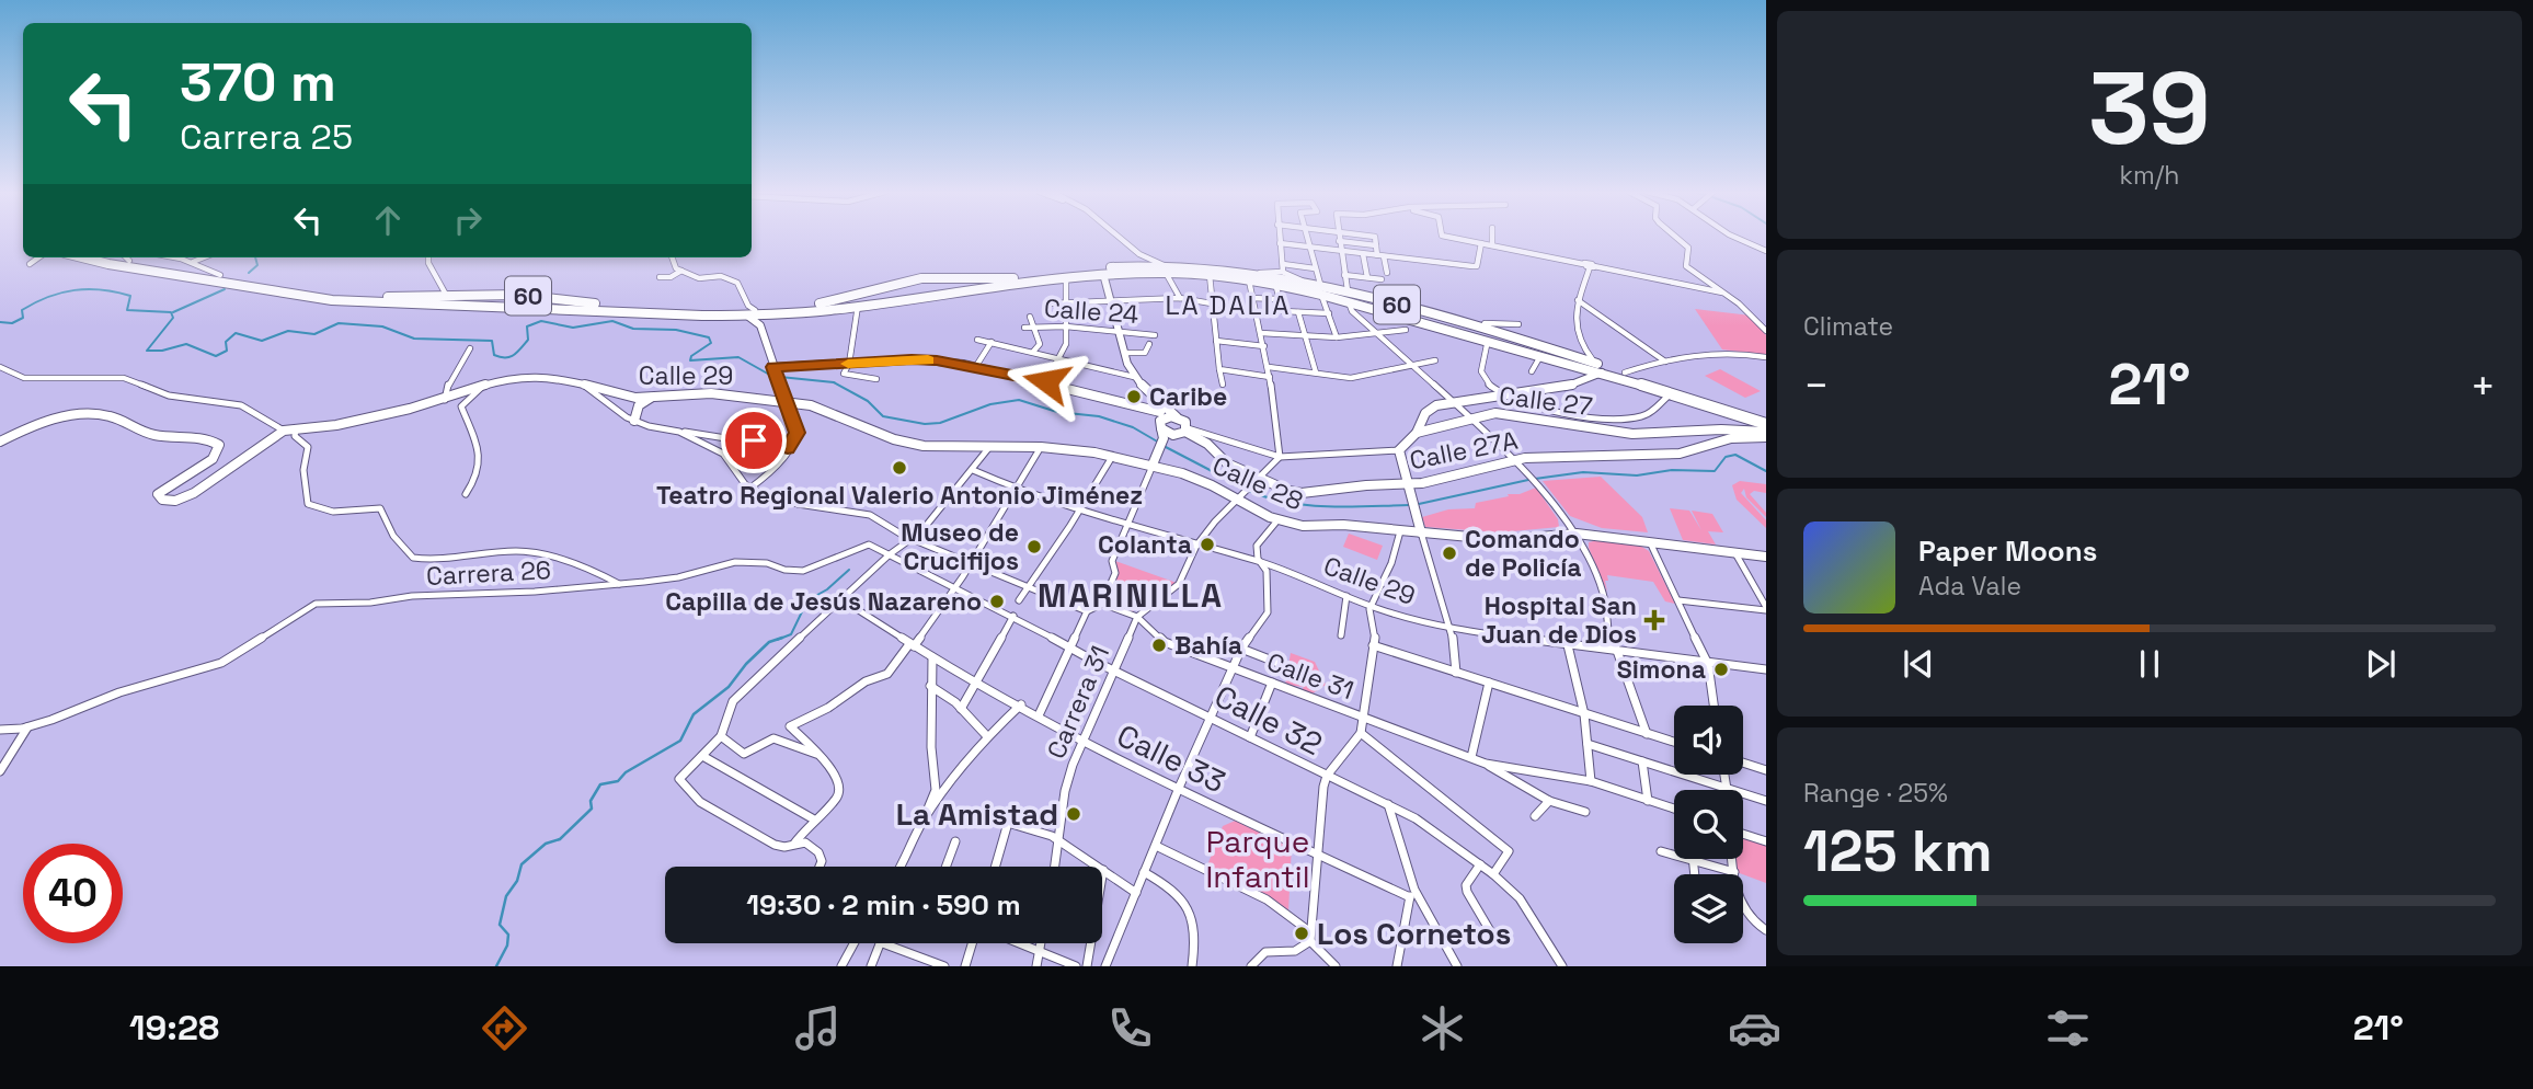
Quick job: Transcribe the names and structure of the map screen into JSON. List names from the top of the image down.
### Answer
{
  "streets": {
    "highway": ["60"],
    "main road": [
      "Calle 29",
      "Calle 27",
      "Calle 27A",
      "Calle 28"
    ],
    "street": [
      "Calle 24",
      "Carrera 26",
      "Calle 31",
      "Carrera 31",
      "Calle 32",
      "Calle 33"
    ]
  },
  "crossings": [
    ["Calle 29", "Calle 28"],
    ["Calle 29", "Carrera 31"],
    ["Calle 27", "Calle 27A"],
    ["Calle 27A", "Carrera 31"],
    ["Calle 28", "Carrera 31"],
    ["Carrera 26", "Calle 32"],
    ["Calle 31", "Carrera 31"],
    ["Carrera 31", "Calle 32"],
    ["Carrera 31", "Calle 33"]
  ],
  "districts": ["LA DALIA", "MARINILLA"],
  "parks": ["Parque Infantil"],
  "places": {
    "other": [
      "Caribe",
      "Teatro Regional Valerio Antonio Jiménez",
      "Colanta",
      "Museo de Crucifijos",
      "Comando de Policía",
      "Capilla de Jesús Nazareno",
      "Bahía",
      "Simona",
      "La Amistad",
      "Los Cornetos"
    ],
    "health": ["Hospital San Juan de Dios"]
  },
  "page": {
    "tile": [
      ["39", "km/h"],
      "Climate",
      ["Range · 25%", "125 km"]
    ],
    "turn": ["370 m", "Carrera 25"],
    "heat": ["−", "21°", "+"],
    "song": ["Paper Moons", "Ada Vale"],
    "limit": "40",
    "trip": "19:30 · 2 min · 590 m",
    "tabs": ["19:28", "21°"]
  }
}
